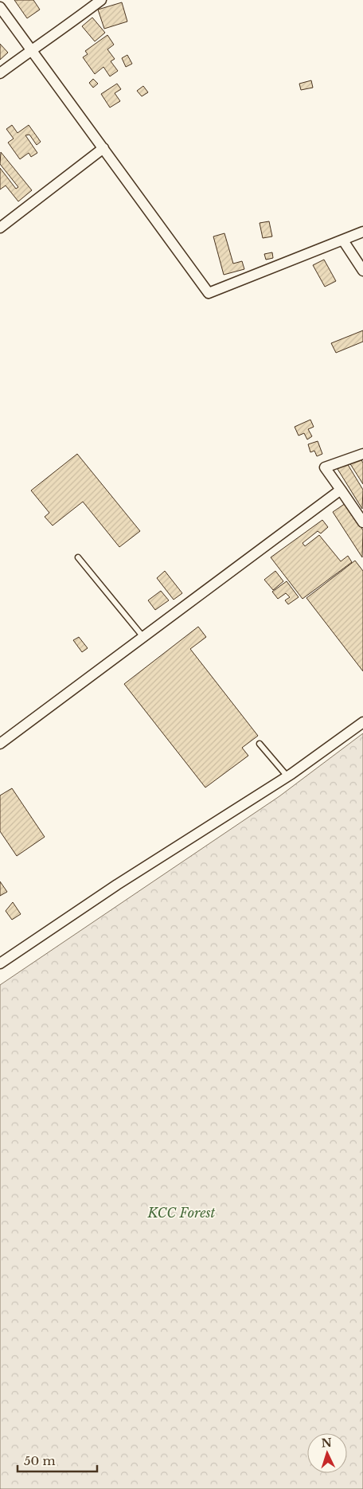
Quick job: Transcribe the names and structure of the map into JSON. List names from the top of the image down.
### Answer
{
  "parks": ["KCC Forest"],
  "scale_bar": "50 m",
  "north": "top"
}
